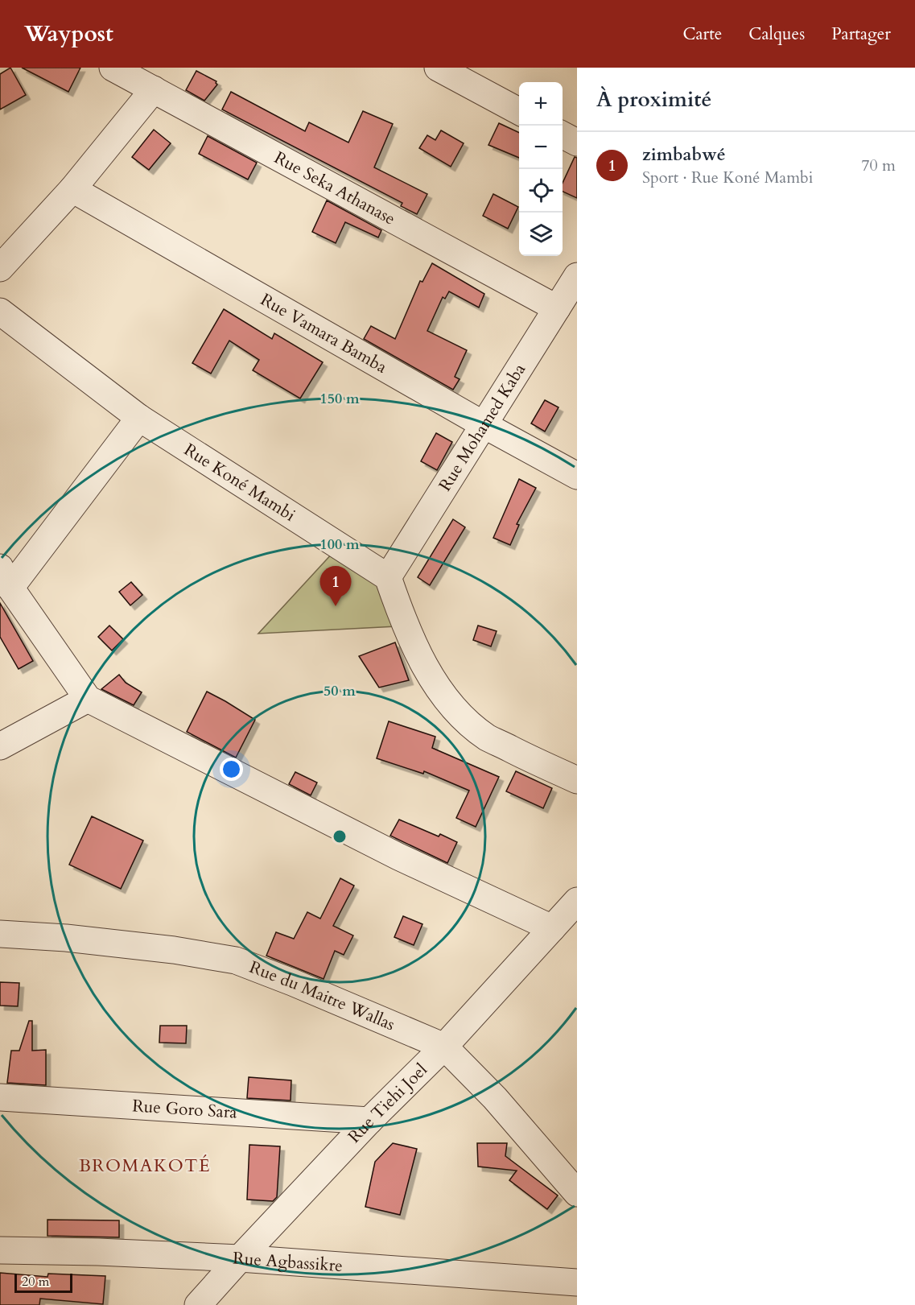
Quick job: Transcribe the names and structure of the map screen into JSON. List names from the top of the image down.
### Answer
{
  "streets": {
    "street": [
      "Rue Seka Athanase",
      "Rue Vamara Bamba",
      "Rue Mohamed Kaba",
      "Rue Koné Mambi",
      "Rue du Maitre Wallas",
      "Rue Tiehi Joel",
      "Rue Goro Sara",
      "Rue Agbassikre"
    ]
  },
  "crossings": [
    ["Rue Seka Athanase", "Rue Mohamed Kaba"],
    ["Rue Vamara Bamba", "Rue Mohamed Kaba"],
    ["Rue Mohamed Kaba", "Rue Koné Mambi"],
    ["Rue du Maitre Wallas", "Rue Tiehi Joel"],
    ["Rue Tiehi Joel", "Rue Goro Sara"],
    ["Rue Tiehi Joel", "Rue Agbassikre"]
  ],
  "districts": ["BROMAKOTÉ"],
  "scale_bar": "20 m",
  "page": {
    "header": "Waypost",
    "nav": ["Carte", "Calques", "Partager"],
    "heading": "À proximité",
    "map_buttons": ["+", "−"],
    "list": [
      {
        "mark": "1",
        "name": "zimbabwé",
        "note": "Sport · Rue Koné Mambi",
        "value": "70 m"
      }
    ],
    "pins": "1",
    "scale": "20 m"
  },
  "rings": ["150 m", "100 m", "50 m"]
}
